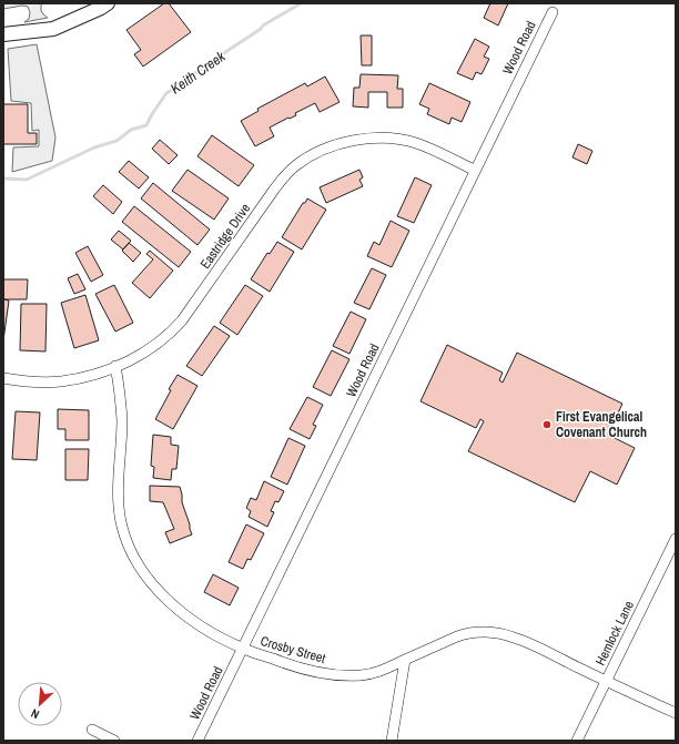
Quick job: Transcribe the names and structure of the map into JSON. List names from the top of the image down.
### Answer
{
  "streets": {
    "street": [
      "Wood Road",
      "Eastridge Drive",
      "Hemlock Lane",
      "Crosby Street"
    ]
  },
  "crossings": [
    ["Wood Road", "Eastridge Drive"],
    ["Wood Road", "Crosby Street"],
    ["Eastridge Drive", "Crosby Street"],
    ["Hemlock Lane", "Crosby Street"]
  ],
  "water": ["Keith Creek"],
  "places": ["First Evangelical Covenant Church"],
  "north": "bottom left"
}
